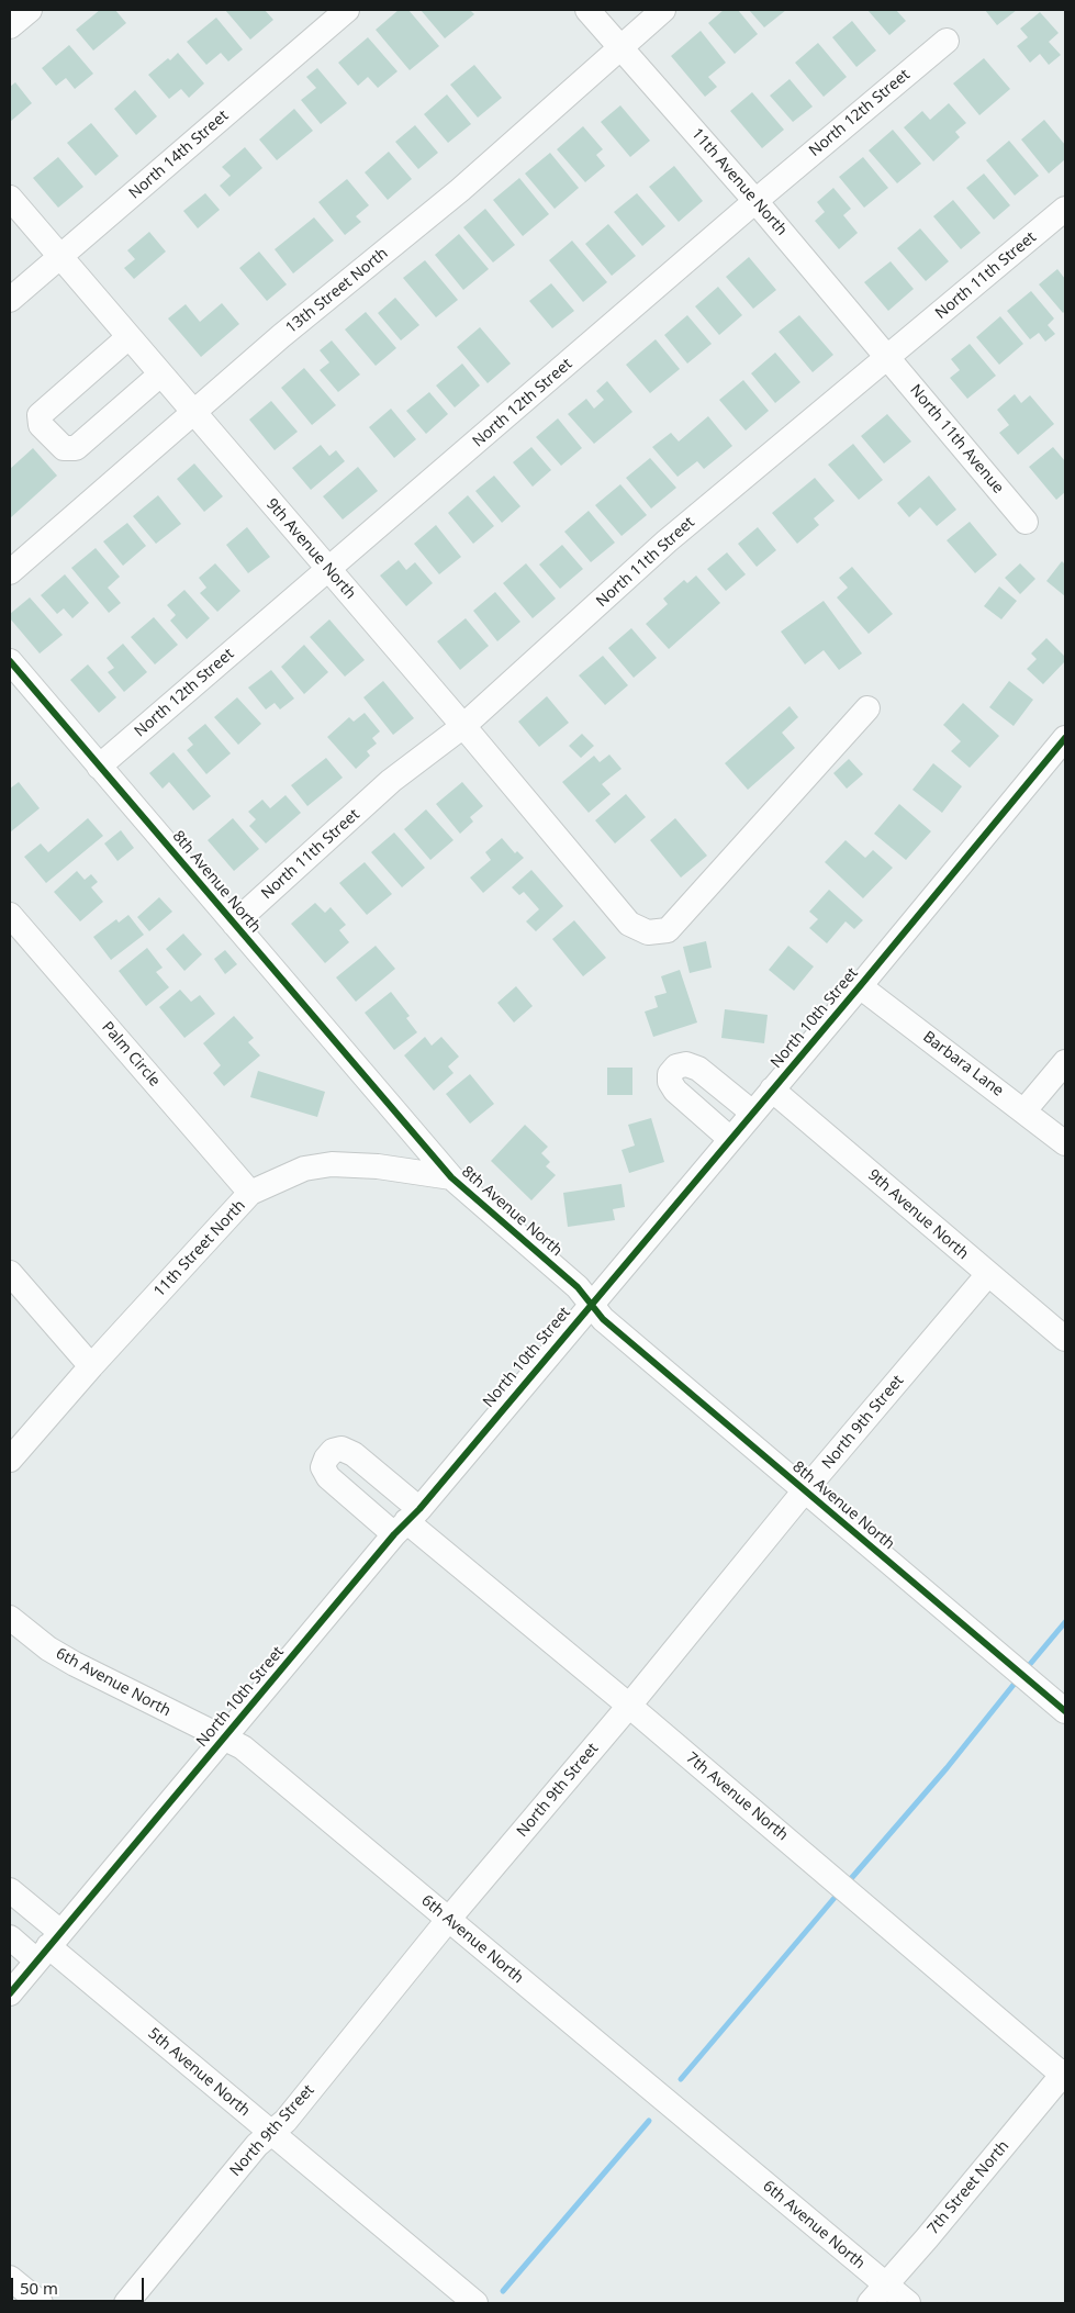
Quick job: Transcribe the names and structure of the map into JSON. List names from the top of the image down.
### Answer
{
  "streets": {
    "street": [
      "North 12th Street",
      "North 14th Street",
      "11th Avenue North",
      "North 11th Street",
      "13th Street North",
      "North 11th Avenue",
      "9th Avenue North",
      "8th Avenue North",
      "North 10th Street",
      "Palm Circle",
      "Barbara Lane",
      "11th Street North",
      "North 9th Street",
      "6th Avenue North",
      "7th Avenue North",
      "5th Avenue North",
      "7th Street North"
    ]
  },
  "crossings": [
    ["North 12th Street", "11th Avenue North"],
    ["North 12th Street", "9th Avenue North"],
    ["North 12th Street", "8th Avenue North"],
    ["North 14th Street", "9th Avenue North"],
    ["11th Avenue North", "North 11th Street"],
    ["11th Avenue North", "13th Street North"],
    ["11th Avenue North", "North 11th Avenue"],
    ["North 11th Street", "North 11th Avenue"],
    ["North 11th Street", "9th Avenue North"],
    ["North 11th Street", "8th Avenue North"],
    ["13th Street North", "9th Avenue North"],
    ["9th Avenue North", "North 10th Street"],
    ["9th Avenue North", "North 9th Street"],
    ["8th Avenue North", "North 10th Street"],
    ["8th Avenue North", "11th Street North"],
    ["8th Avenue North", "North 9th Street"],
    ["North 10th Street", "Barbara Lane"],
    ["North 10th Street", "6th Avenue North"],
    ["North 10th Street", "7th Avenue North"],
    ["North 10th Street", "5th Avenue North"],
    ["Palm Circle", "11th Street North"],
    ["North 9th Street", "6th Avenue North"],
    ["North 9th Street", "7th Avenue North"],
    ["North 9th Street", "5th Avenue North"],
    ["6th Avenue North", "7th Street North"],
    ["7th Avenue North", "7th Street North"]
  ],
  "scale_bar": "50 m"
}
